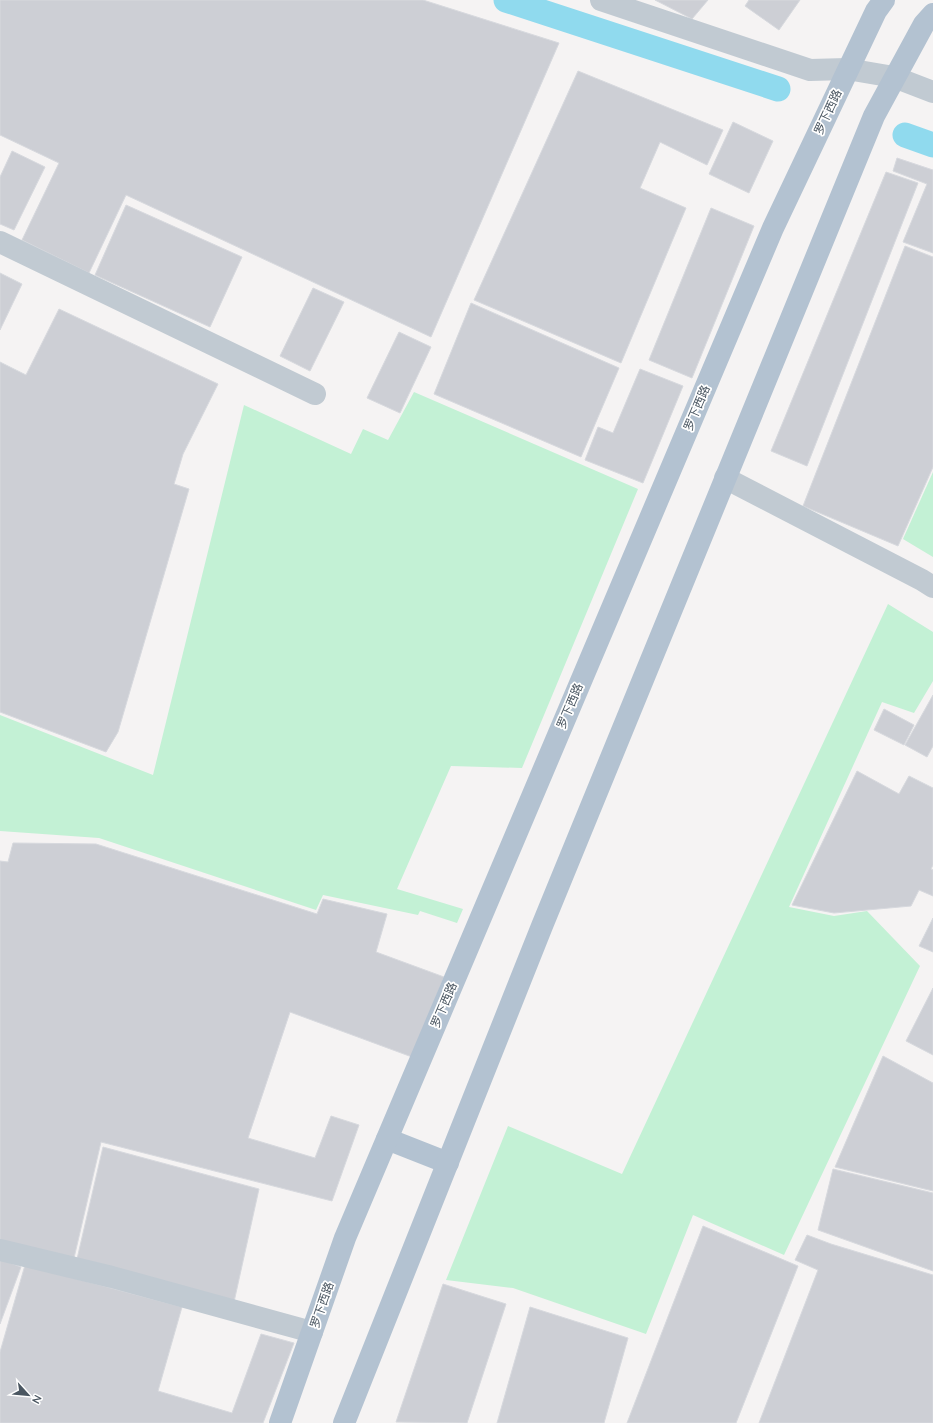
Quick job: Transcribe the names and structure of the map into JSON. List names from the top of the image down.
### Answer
{
  "streets": {
    "main road": ["罗下西路"]
  },
  "north": "bottom right"
}
